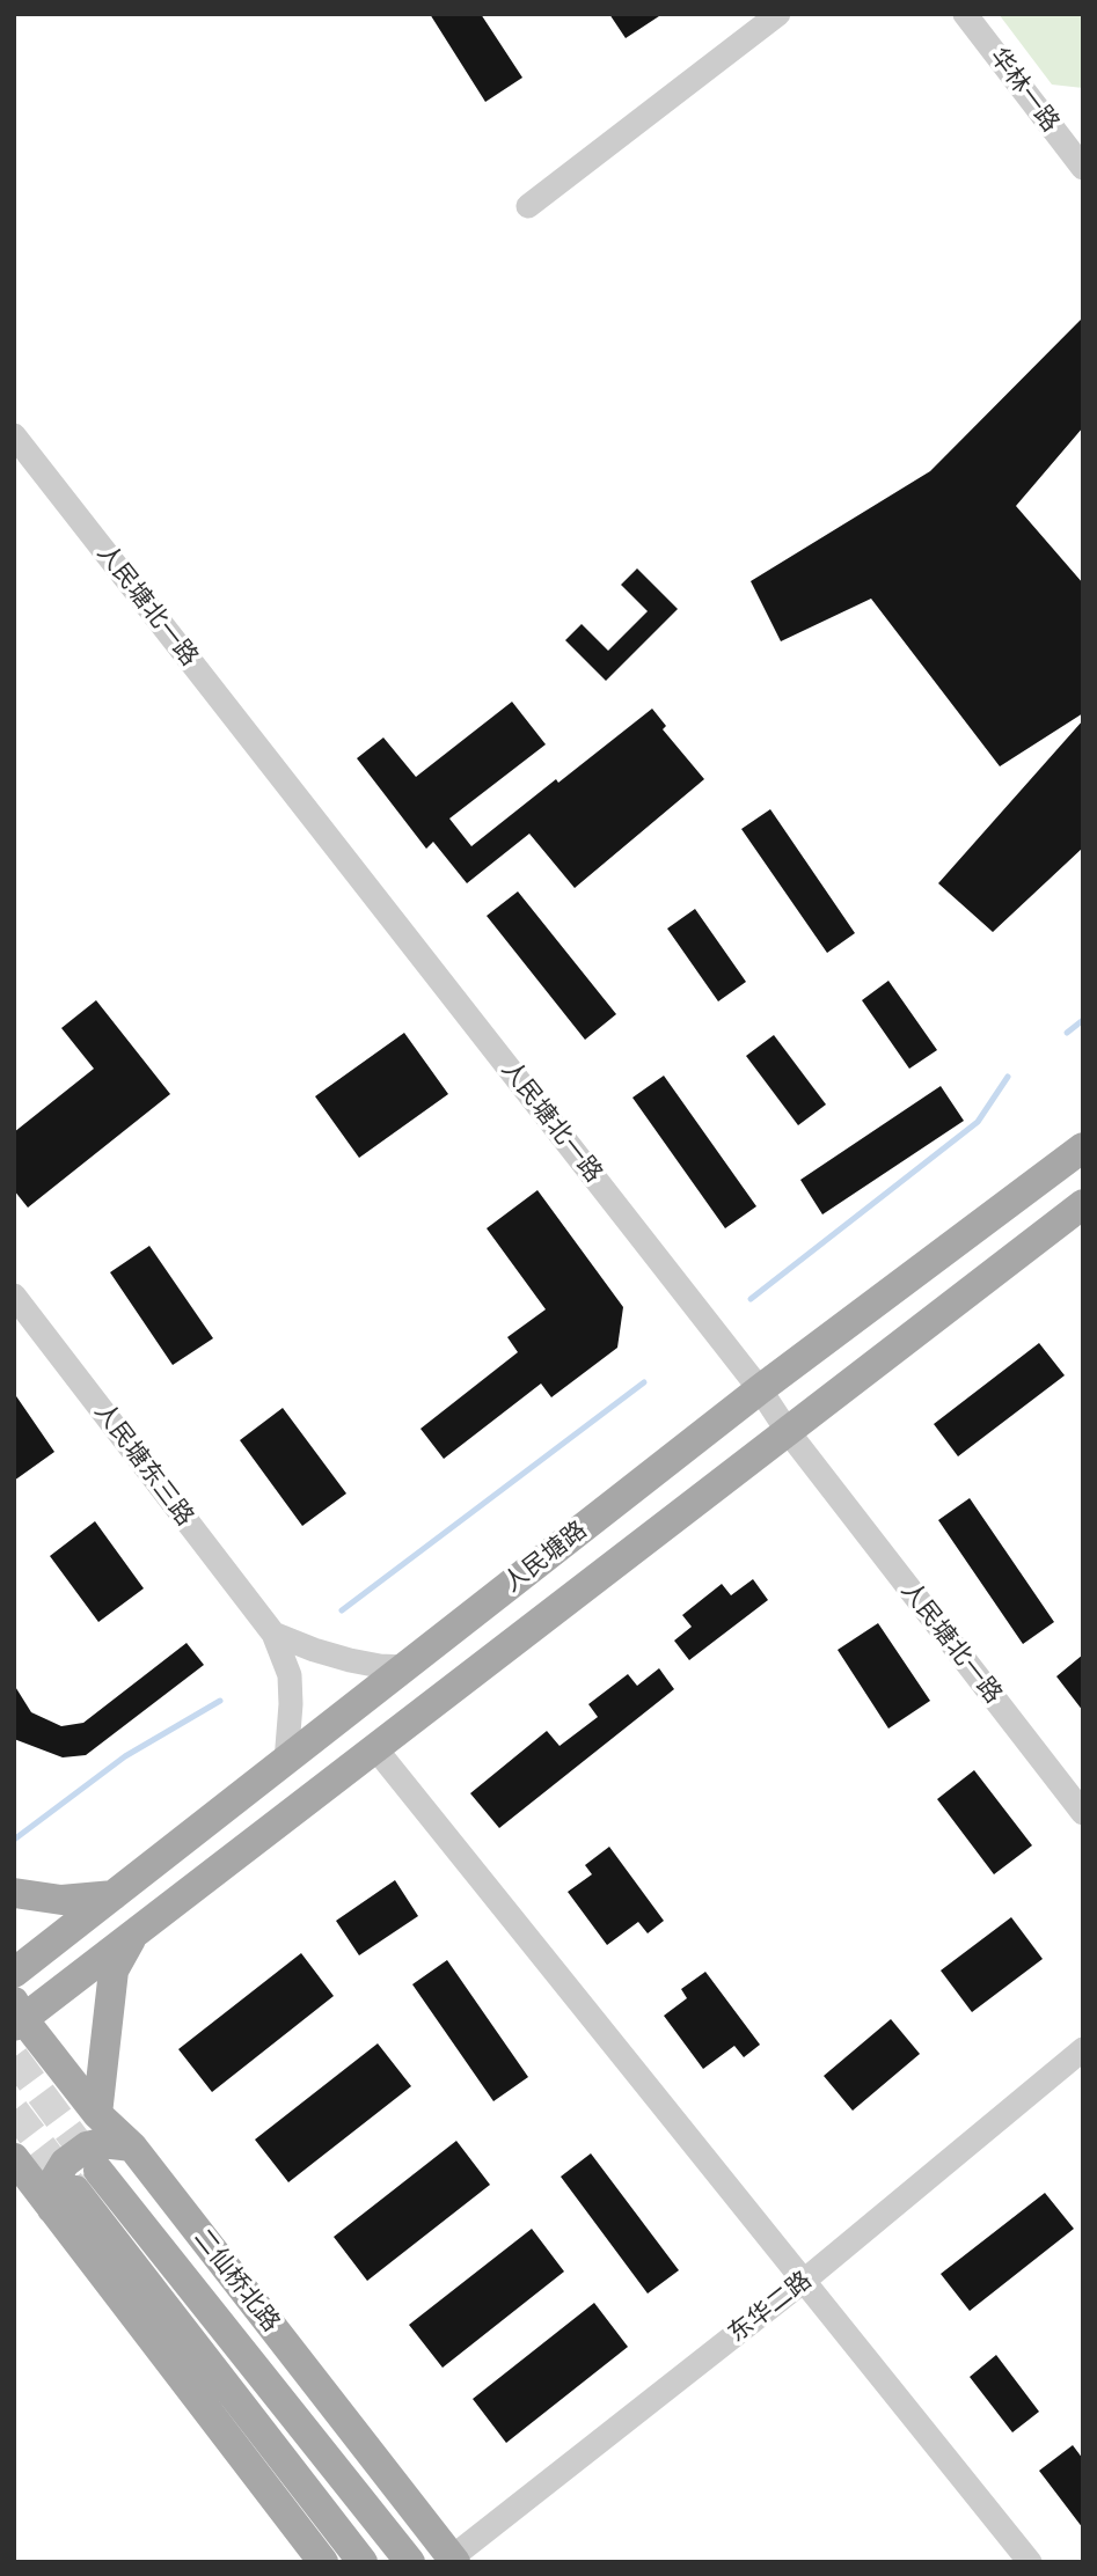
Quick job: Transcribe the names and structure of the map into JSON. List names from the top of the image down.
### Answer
{
  "streets": {
    "main road": ["人民塘路", "二仙桥北路"],
    "street": [
      "华林一路",
      "人民塘北一路",
      "人民塘东三路",
      "东华二路"
    ]
  },
  "crossings": [
    ["人民塘北一路", "人民塘路"],
    ["人民塘东三路", "人民塘路"],
    ["人民塘路", "二仙桥北路"],
    ["二仙桥北路", "东华二路"]
  ]
}
